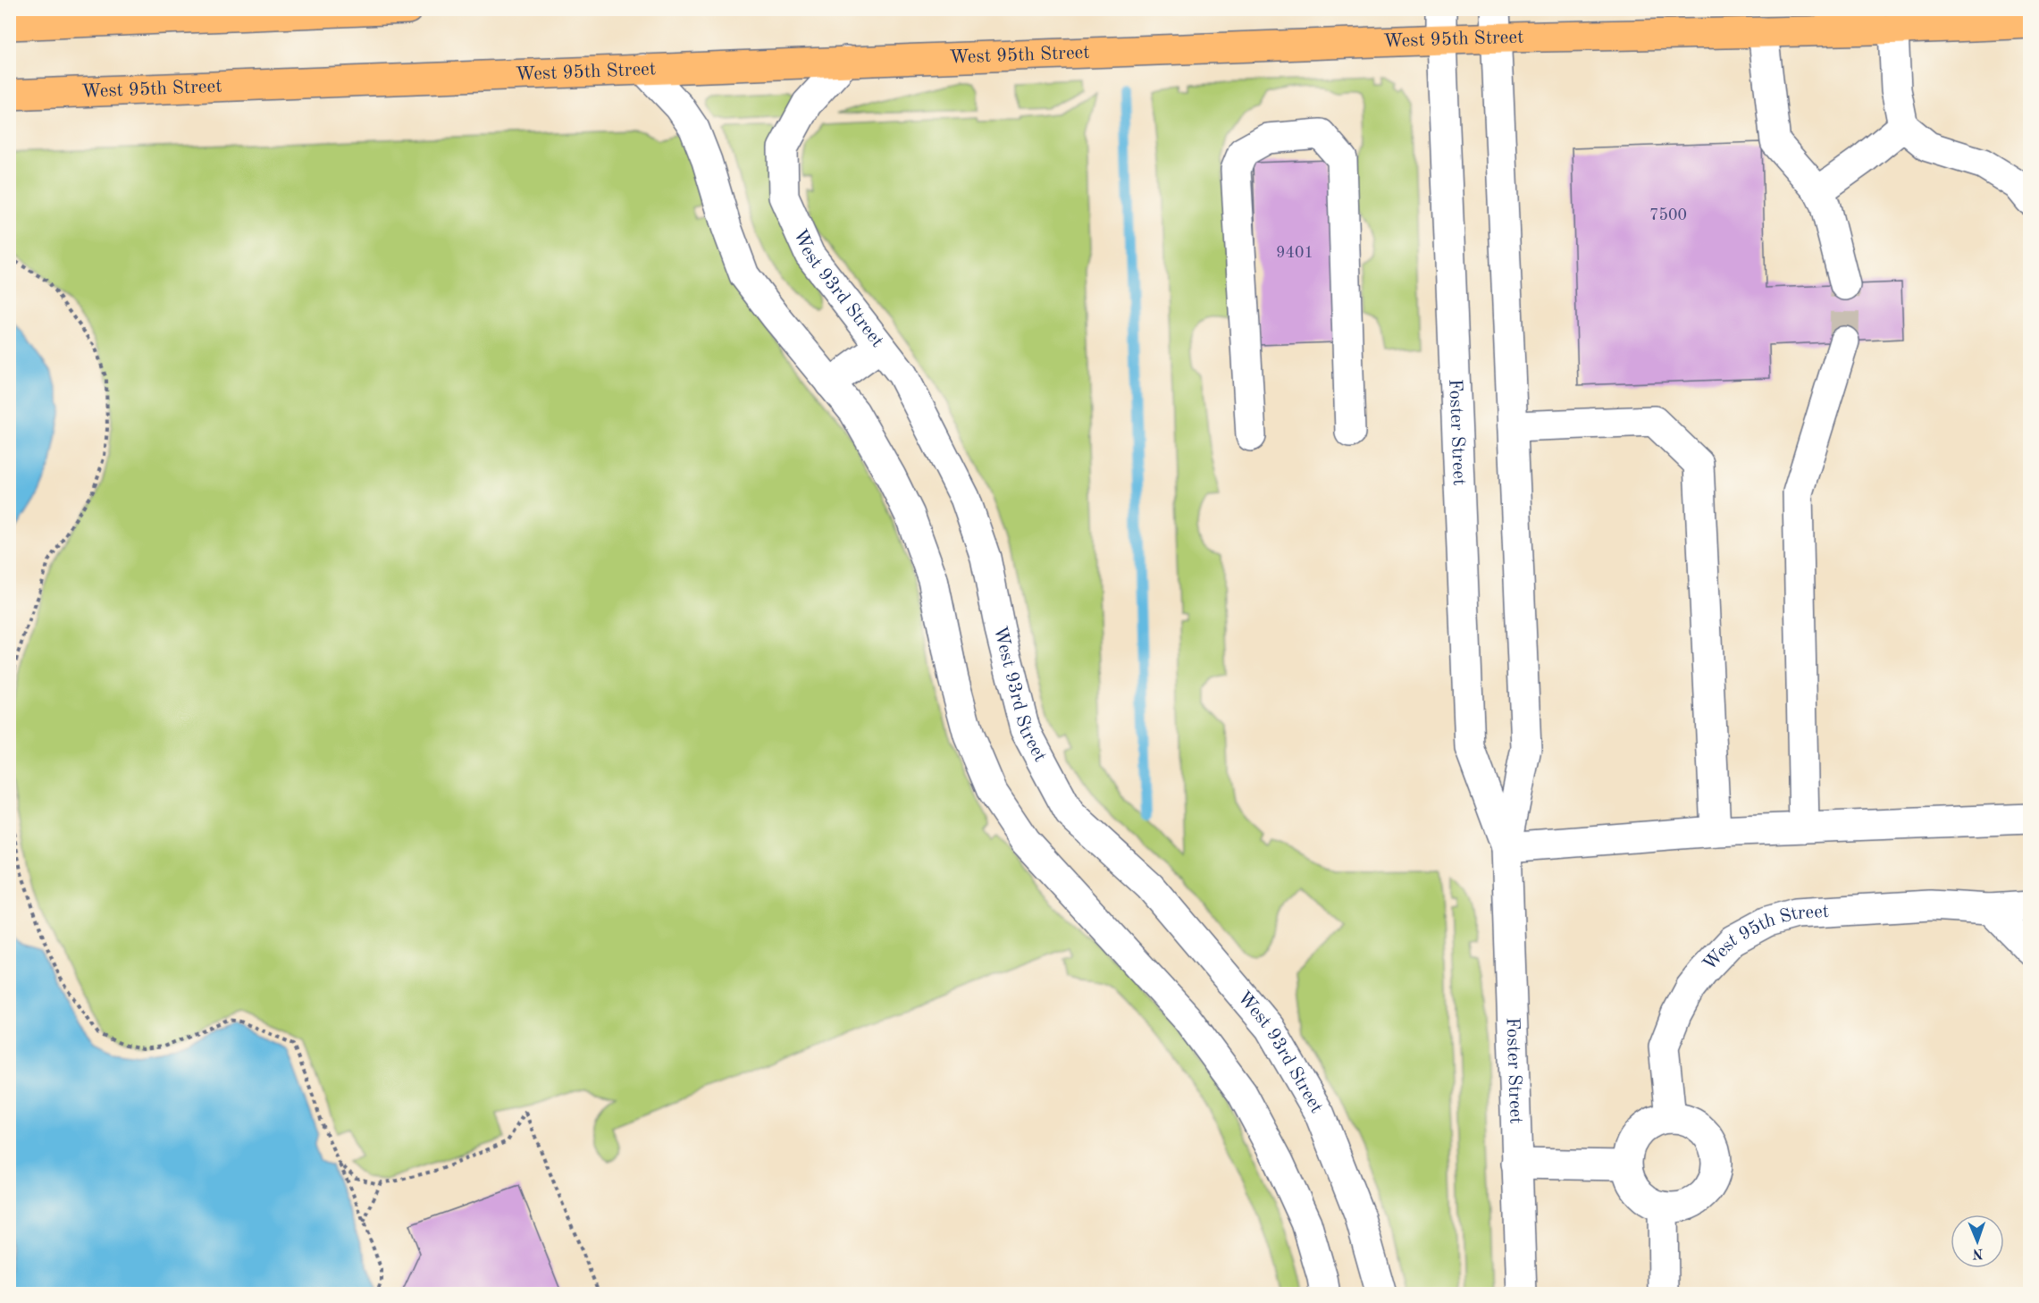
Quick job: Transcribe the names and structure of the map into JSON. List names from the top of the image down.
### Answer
{
  "streets": {
    "main road": ["West 95th Street"],
    "street": ["West 93rd Street", "Foster Street"]
  },
  "crossings": [
    ["West 95th Street", "West 93rd Street"],
    ["West 95th Street", "Foster Street"]
  ],
  "house_numbers": ["7500", "9401"],
  "north": "bottom"
}
